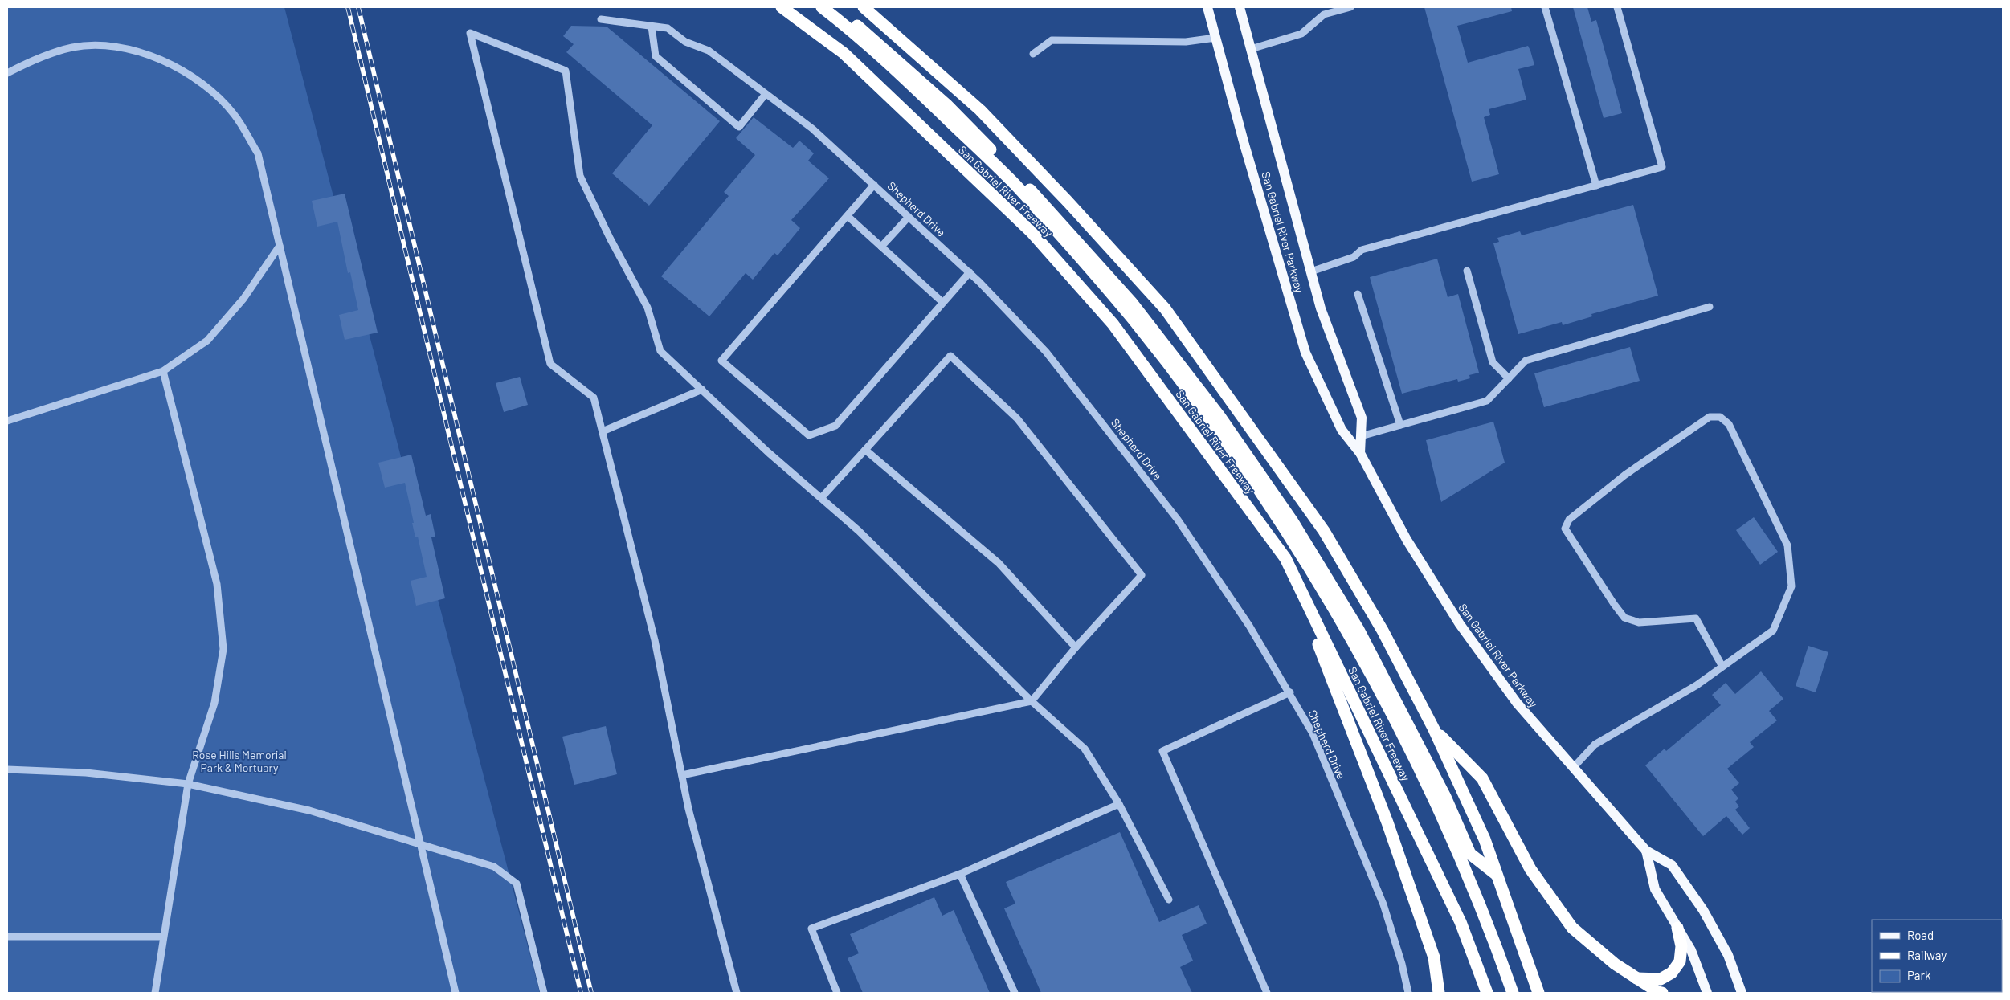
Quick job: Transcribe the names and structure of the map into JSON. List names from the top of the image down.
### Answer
{
  "streets": {
    "highway": ["San Gabriel River Freeway"],
    "main road": ["San Gabriel River Parkway"],
    "street": ["Shepherd Drive"]
  },
  "parks": ["Rose Hills Memorial Park & Mortuary"],
  "legend": ["Road", "Railway", "Park"]
}
